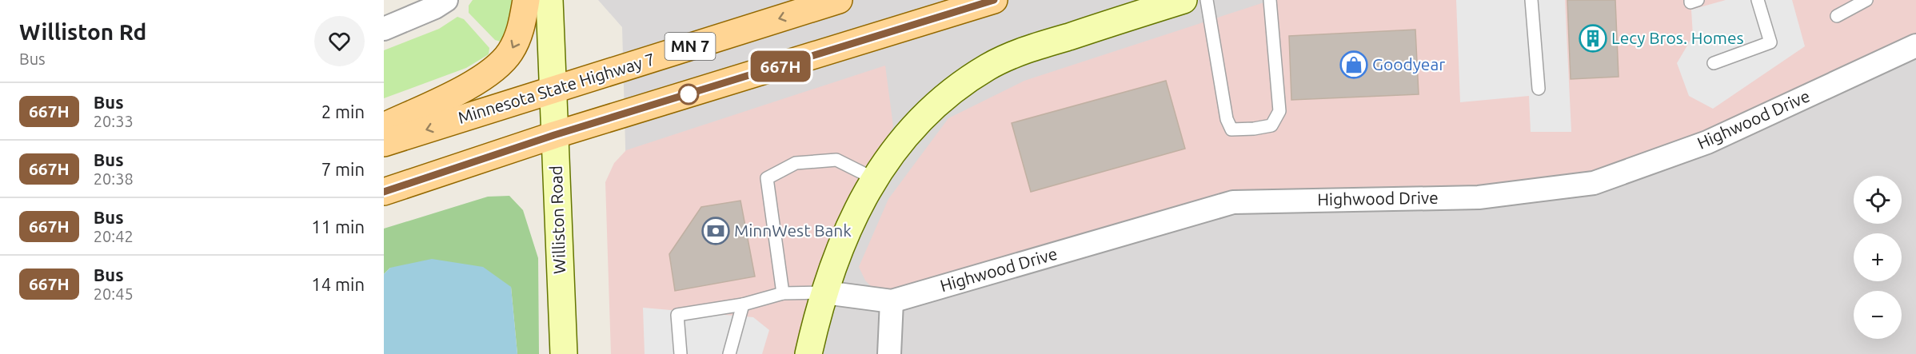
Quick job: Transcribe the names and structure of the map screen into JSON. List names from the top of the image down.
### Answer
{
  "streets": {
    "main road": ["MN 7", "Minnesota State Highway 7"],
    "street": ["Highwood Drive", "Williston Road"]
  },
  "crossings": [
    ["MN 7", "Williston Road"],
    ["Minnesota State Highway 7", "Williston Road"]
  ],
  "places": {
    "building": ["Lecy Bros. Homes"],
    "shop": ["Goodyear"],
    "bank": ["MinnWest Bank"]
  },
  "lines": ["bus line 667H"],
  "page": {
    "heading": ["Williston Rd", "Bus"],
    "on_map": "667H",
    "list": [
      {
        "mark": "667H",
        "name": "Bus",
        "note": "20:33",
        "value": "2 min"
      },
      {
        "mark": "667H",
        "name": "Bus",
        "note": "20:38",
        "value": "7 min"
      },
      {
        "mark": "667H",
        "name": "Bus",
        "note": "20:42",
        "value": "11 min"
      },
      {
        "mark": "667H",
        "name": "Bus",
        "note": "20:45",
        "value": "14 min"
      }
    ],
    "map_buttons": ["+", "−"]
  }
}
